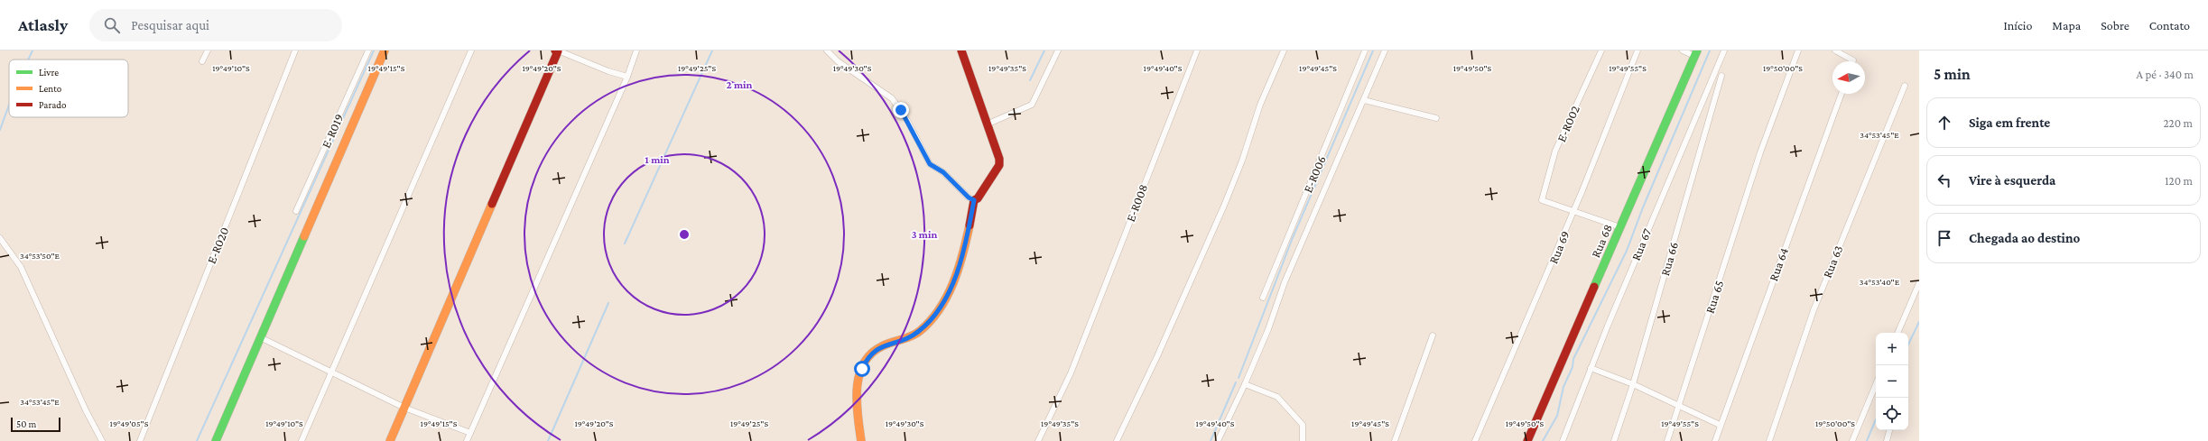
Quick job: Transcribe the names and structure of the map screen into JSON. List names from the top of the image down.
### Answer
{
  "streets": {
    "street": [
      "E-R002",
      "E-R019",
      "E-R006",
      "E-R008",
      "Rua 68",
      "Rua 67",
      "E-R020",
      "Rua 69",
      "Rua 66",
      "Rua 63",
      "Rua 64",
      "Rua 65"
    ]
  },
  "crossings": [
    ["E-R002", "Rua 69"]
  ],
  "legend": ["Livre", "Lento", "Parado"],
  "scale_bar": "50 m",
  "north": "left",
  "page": {
    "header": "Atlasly",
    "search": "Pesquisar aqui",
    "nav": [
      "Início",
      "Mapa",
      "Sobre",
      "Contato"
    ],
    "heading": ["5 min", "A pé · 340 m"],
    "list": [
      ["Siga em frente", "220 m"],
      ["Vire à esquerda", "120 m"],
      "Chegada ao destino"
    ],
    "map_buttons": ["+", "−"],
    "scale": "50 m"
  },
  "coordinates": [
    "19°49'10\"S",
    "19°49'15\"S",
    "19°49'20\"S",
    "19°49'25\"S",
    "19°49'30\"S",
    "19°49'35\"S",
    "19°49'40\"S",
    "19°49'45\"S",
    "19°49'50\"S",
    "19°49'55\"S",
    "19°50'00\"S",
    "34°53'45\"E",
    "34°53'50\"E",
    "34°53'40\"E",
    "19°49'05\"S"
  ],
  "rings": ["2 min", "1 min", "3 min"]
}
